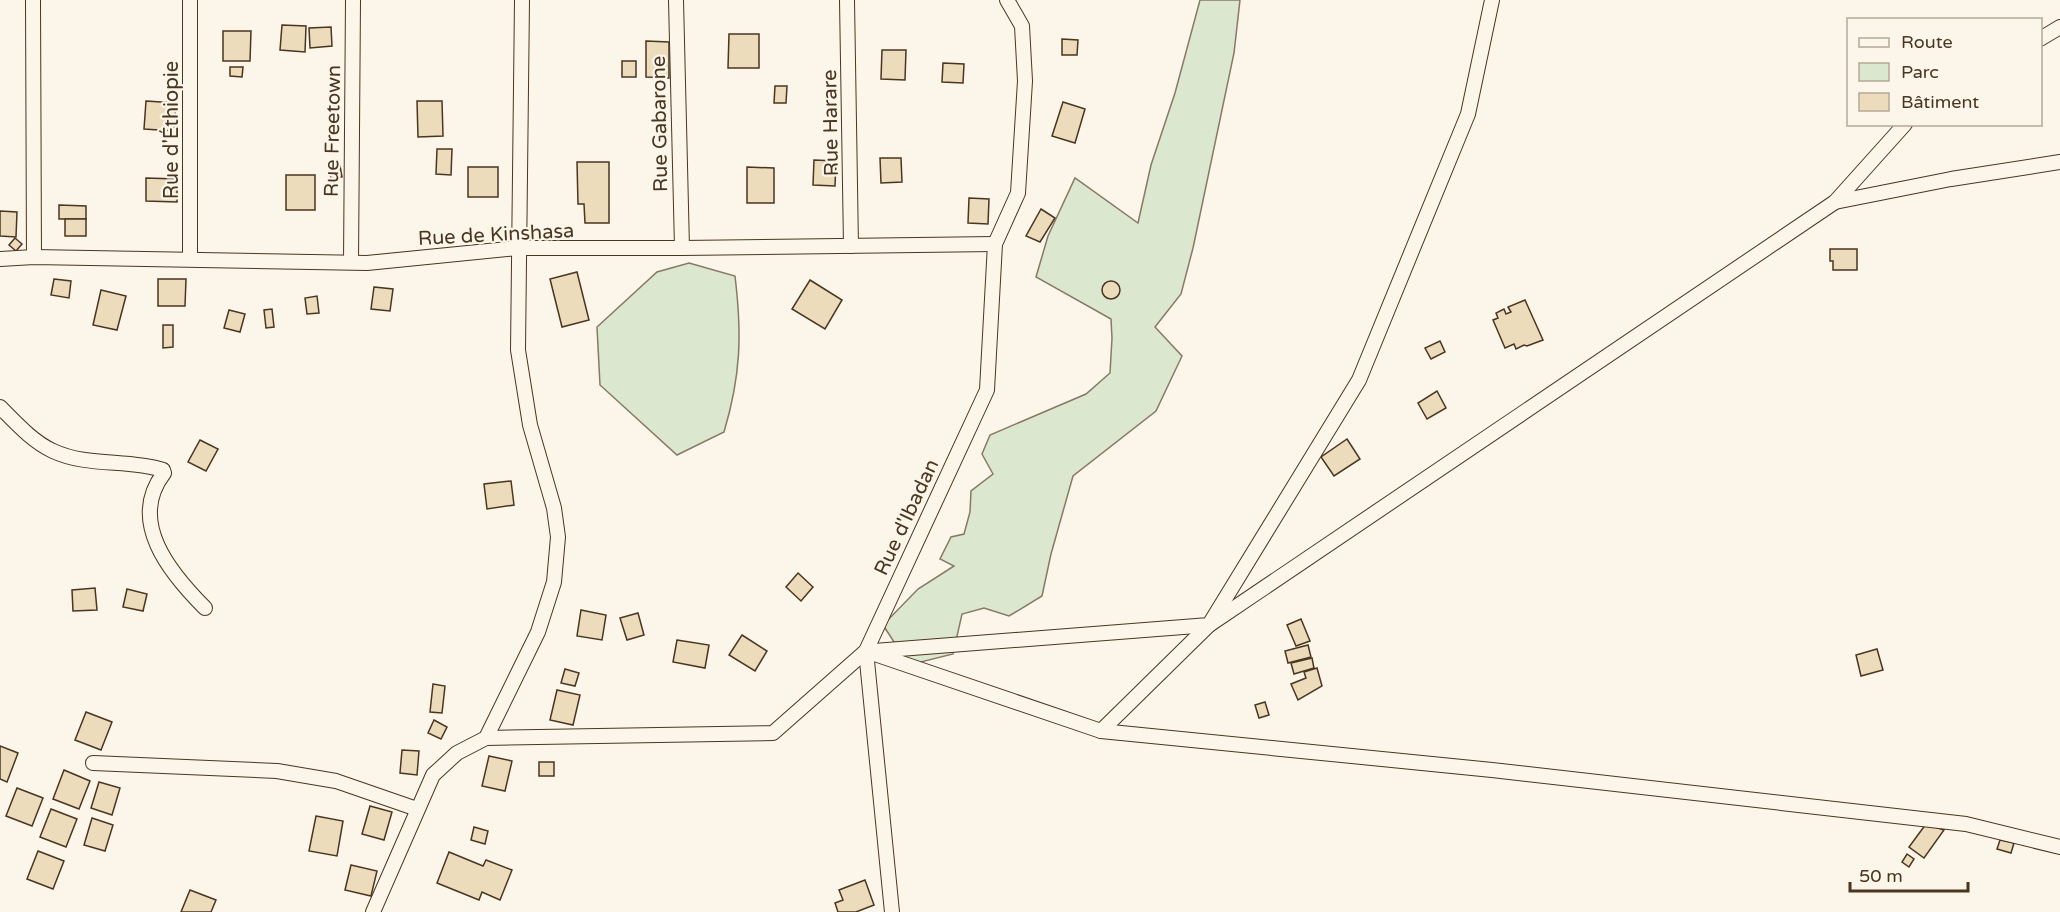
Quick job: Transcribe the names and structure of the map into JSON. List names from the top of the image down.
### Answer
{
  "streets": {
    "street": [
      "Rue Harare",
      "Rue Gabarone",
      "Rue d'Éthiopie",
      "Rue Freetown",
      "Rue de Kinshasa",
      "Rue d'Ibadan"
    ]
  },
  "crossings": [
    ["Rue Harare", "Rue de Kinshasa"],
    ["Rue Gabarone", "Rue de Kinshasa"],
    ["Rue d'Éthiopie", "Rue de Kinshasa"],
    ["Rue Freetown", "Rue de Kinshasa"],
    ["Rue de Kinshasa", "Rue d'Ibadan"]
  ],
  "legend": ["Route", "Parc", "Bâtiment"],
  "scale_bar": "50 m"
}
